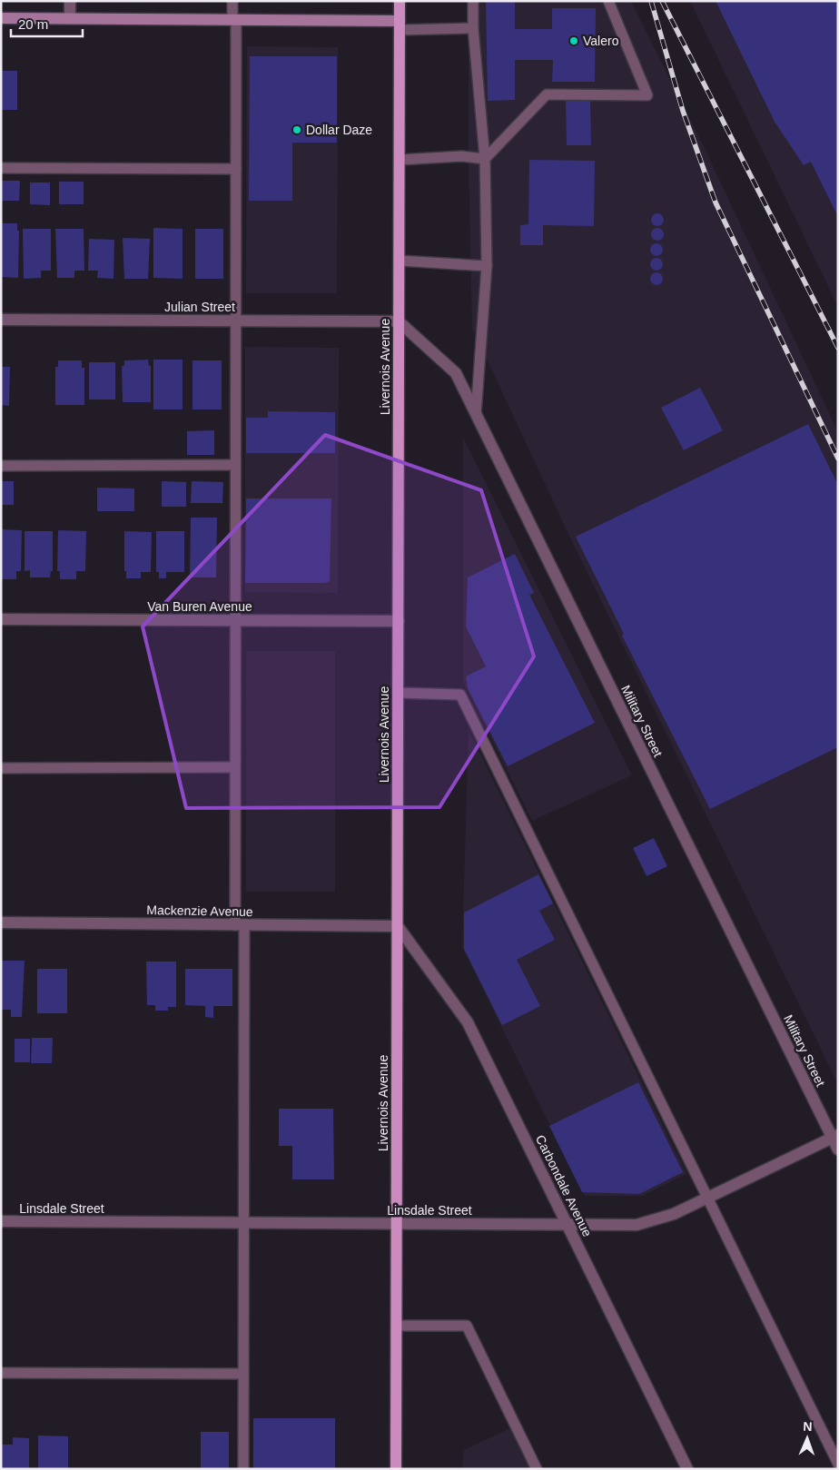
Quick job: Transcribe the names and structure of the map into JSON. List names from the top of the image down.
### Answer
{
  "streets": {
    "main road": ["Livernois Avenue"],
    "street": [
      "Julian Street",
      "Van Buren Avenue",
      "Military Street",
      "Mackenzie Avenue",
      "Carbondale Avenue",
      "Linsdale Street"
    ]
  },
  "crossings": [
    ["Julian Street", "Livernois Avenue"],
    ["Julian Street", "Military Street"],
    ["Livernois Avenue", "Van Buren Avenue"],
    ["Livernois Avenue", "Military Street"],
    ["Livernois Avenue", "Mackenzie Avenue"],
    ["Livernois Avenue", "Carbondale Avenue"],
    ["Livernois Avenue", "Linsdale Street"],
    ["Military Street", "Linsdale Street"],
    ["Mackenzie Avenue", "Carbondale Avenue"],
    ["Carbondale Avenue", "Linsdale Street"]
  ],
  "places": ["Valero", "Dollar Daze"],
  "scale_bar": "20 m",
  "north": "top"
}
